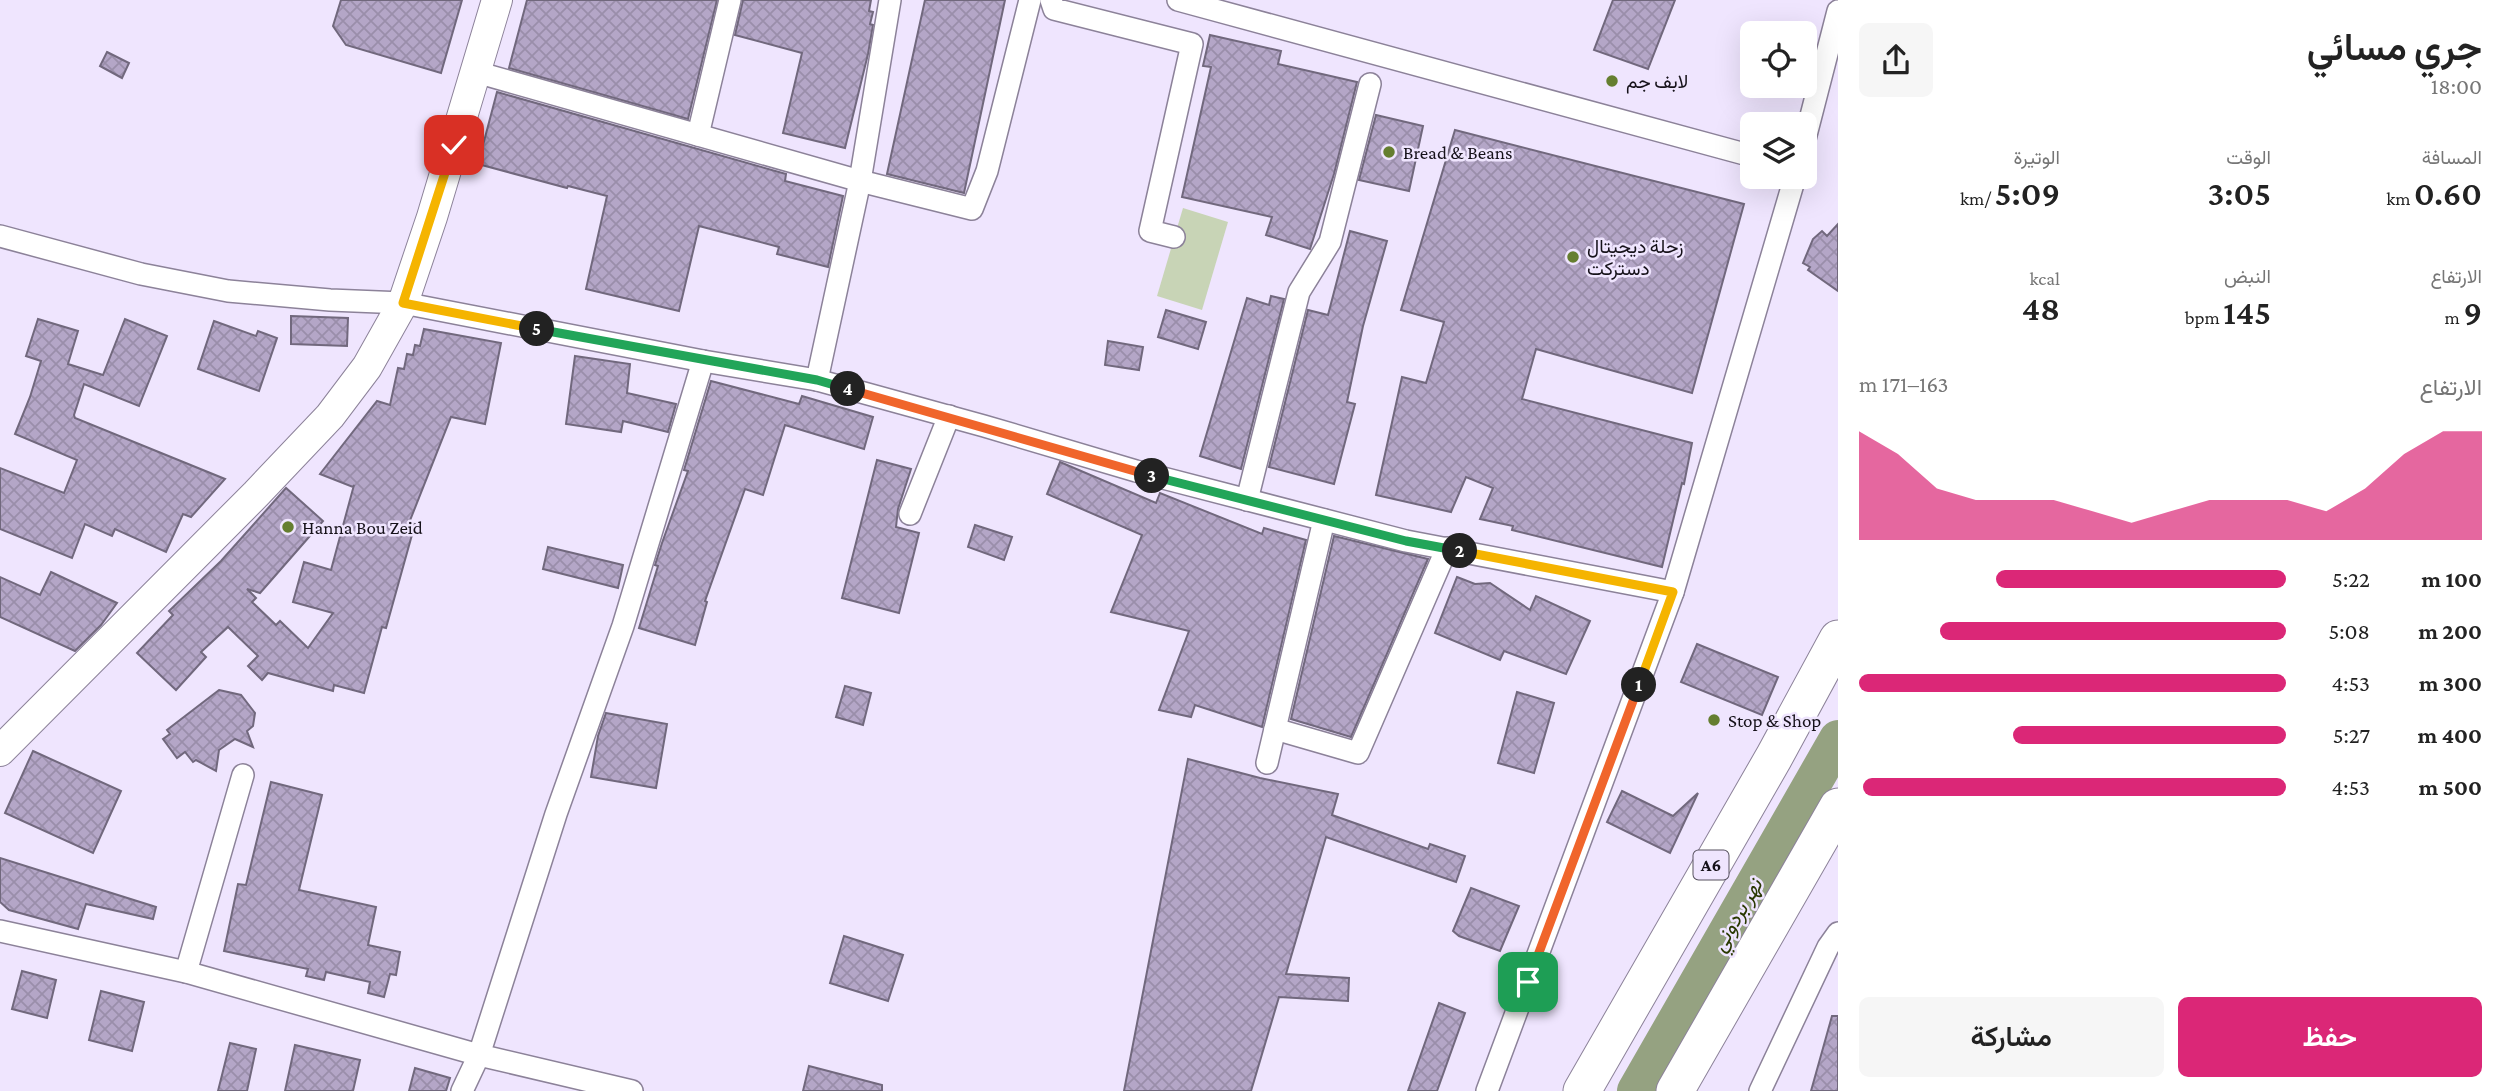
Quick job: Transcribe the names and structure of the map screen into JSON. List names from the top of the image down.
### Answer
{
  "streets": {
    "highway": ["A6"]
  },
  "water": ["نهر بردوني"],
  "places": [
    "لابف جم",
    "Bread & Beans",
    "زحلة ديجيتال دستركت",
    "Hanna Bou Zeid",
    "Stop & Shop"
  ],
  "page": {
    "heading": ["جري مسائي", "18:00"],
    "stats": [
      ["المسافة", "0.60 km"],
      ["الوقت", "3:05"],
      ["الوتيرة", "5:09 /km"],
      ["الارتفاع", "9 m"],
      ["النبض", "145 bpm"],
      ["kcal", "48"]
    ],
    "pins": [
      "5",
      "4",
      "3",
      "2",
      "1"
    ],
    "chart": ["الارتفاع", "163–171 m"],
    "list": [
      {
        "name": "100 m",
        "note": "5:22"
      },
      {
        "name": "200 m",
        "note": "5:08"
      },
      {
        "name": "300 m",
        "note": "4:53"
      },
      {
        "name": "400 m",
        "note": "5:27"
      },
      {
        "name": "500 m",
        "note": "4:53"
      }
    ],
    "buttons": ["حفظ", "مشاركة"]
  }
}
